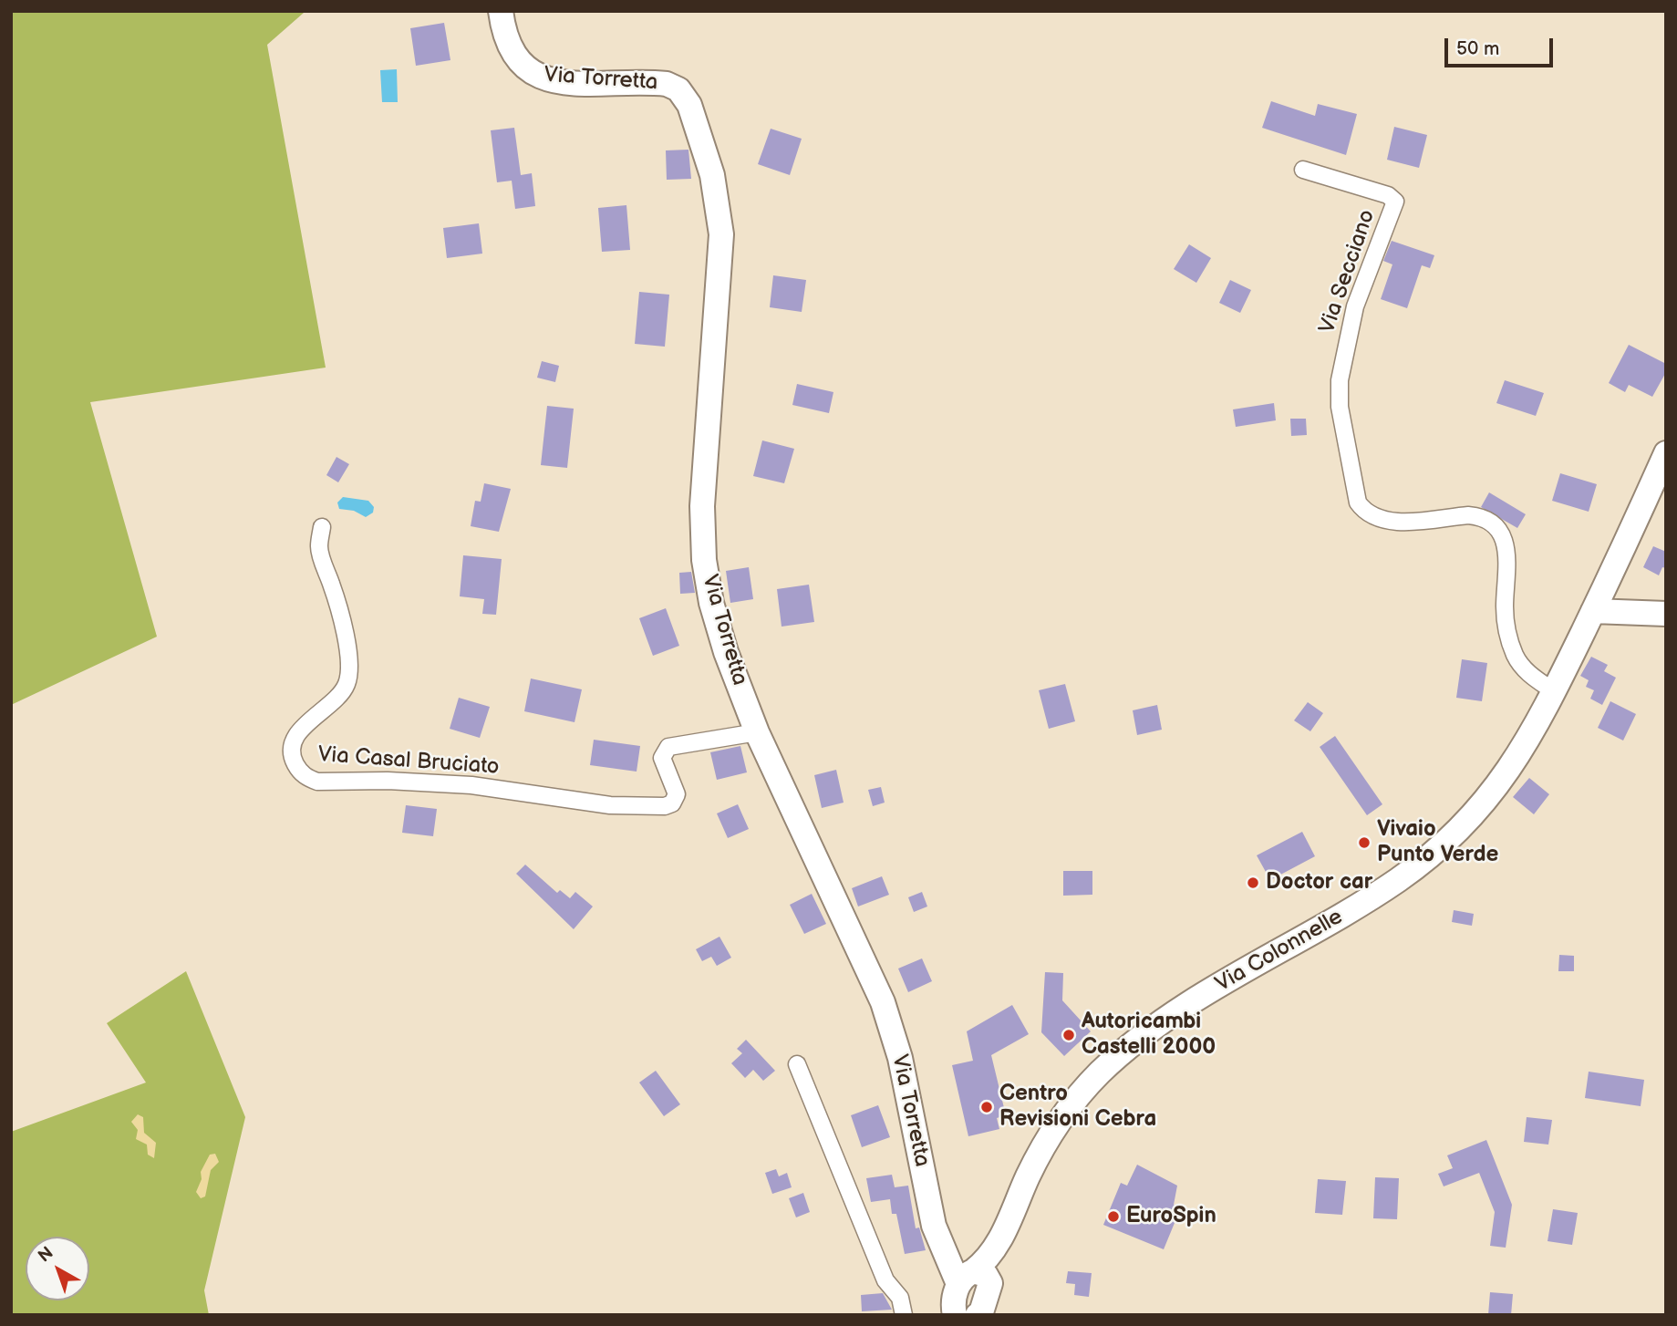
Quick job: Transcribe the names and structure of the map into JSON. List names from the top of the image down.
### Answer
{
  "streets": {
    "street": [
      "Via Torretta",
      "Via Secciano",
      "Via Casal Bruciato",
      "Via Colonnelle"
    ]
  },
  "crossings": [
    ["Via Torretta", "Via Casal Bruciato"],
    ["Via Torretta", "Via Colonnelle"],
    ["Via Secciano", "Via Colonnelle"]
  ],
  "places": [
    "Vivaio Punto Verde",
    "Doctor car",
    "Autoricambi Castelli 2000",
    "Centro Revisioni Cebra",
    "EuroSpin"
  ],
  "scale_bar": "50 m",
  "north": "top left"
}
